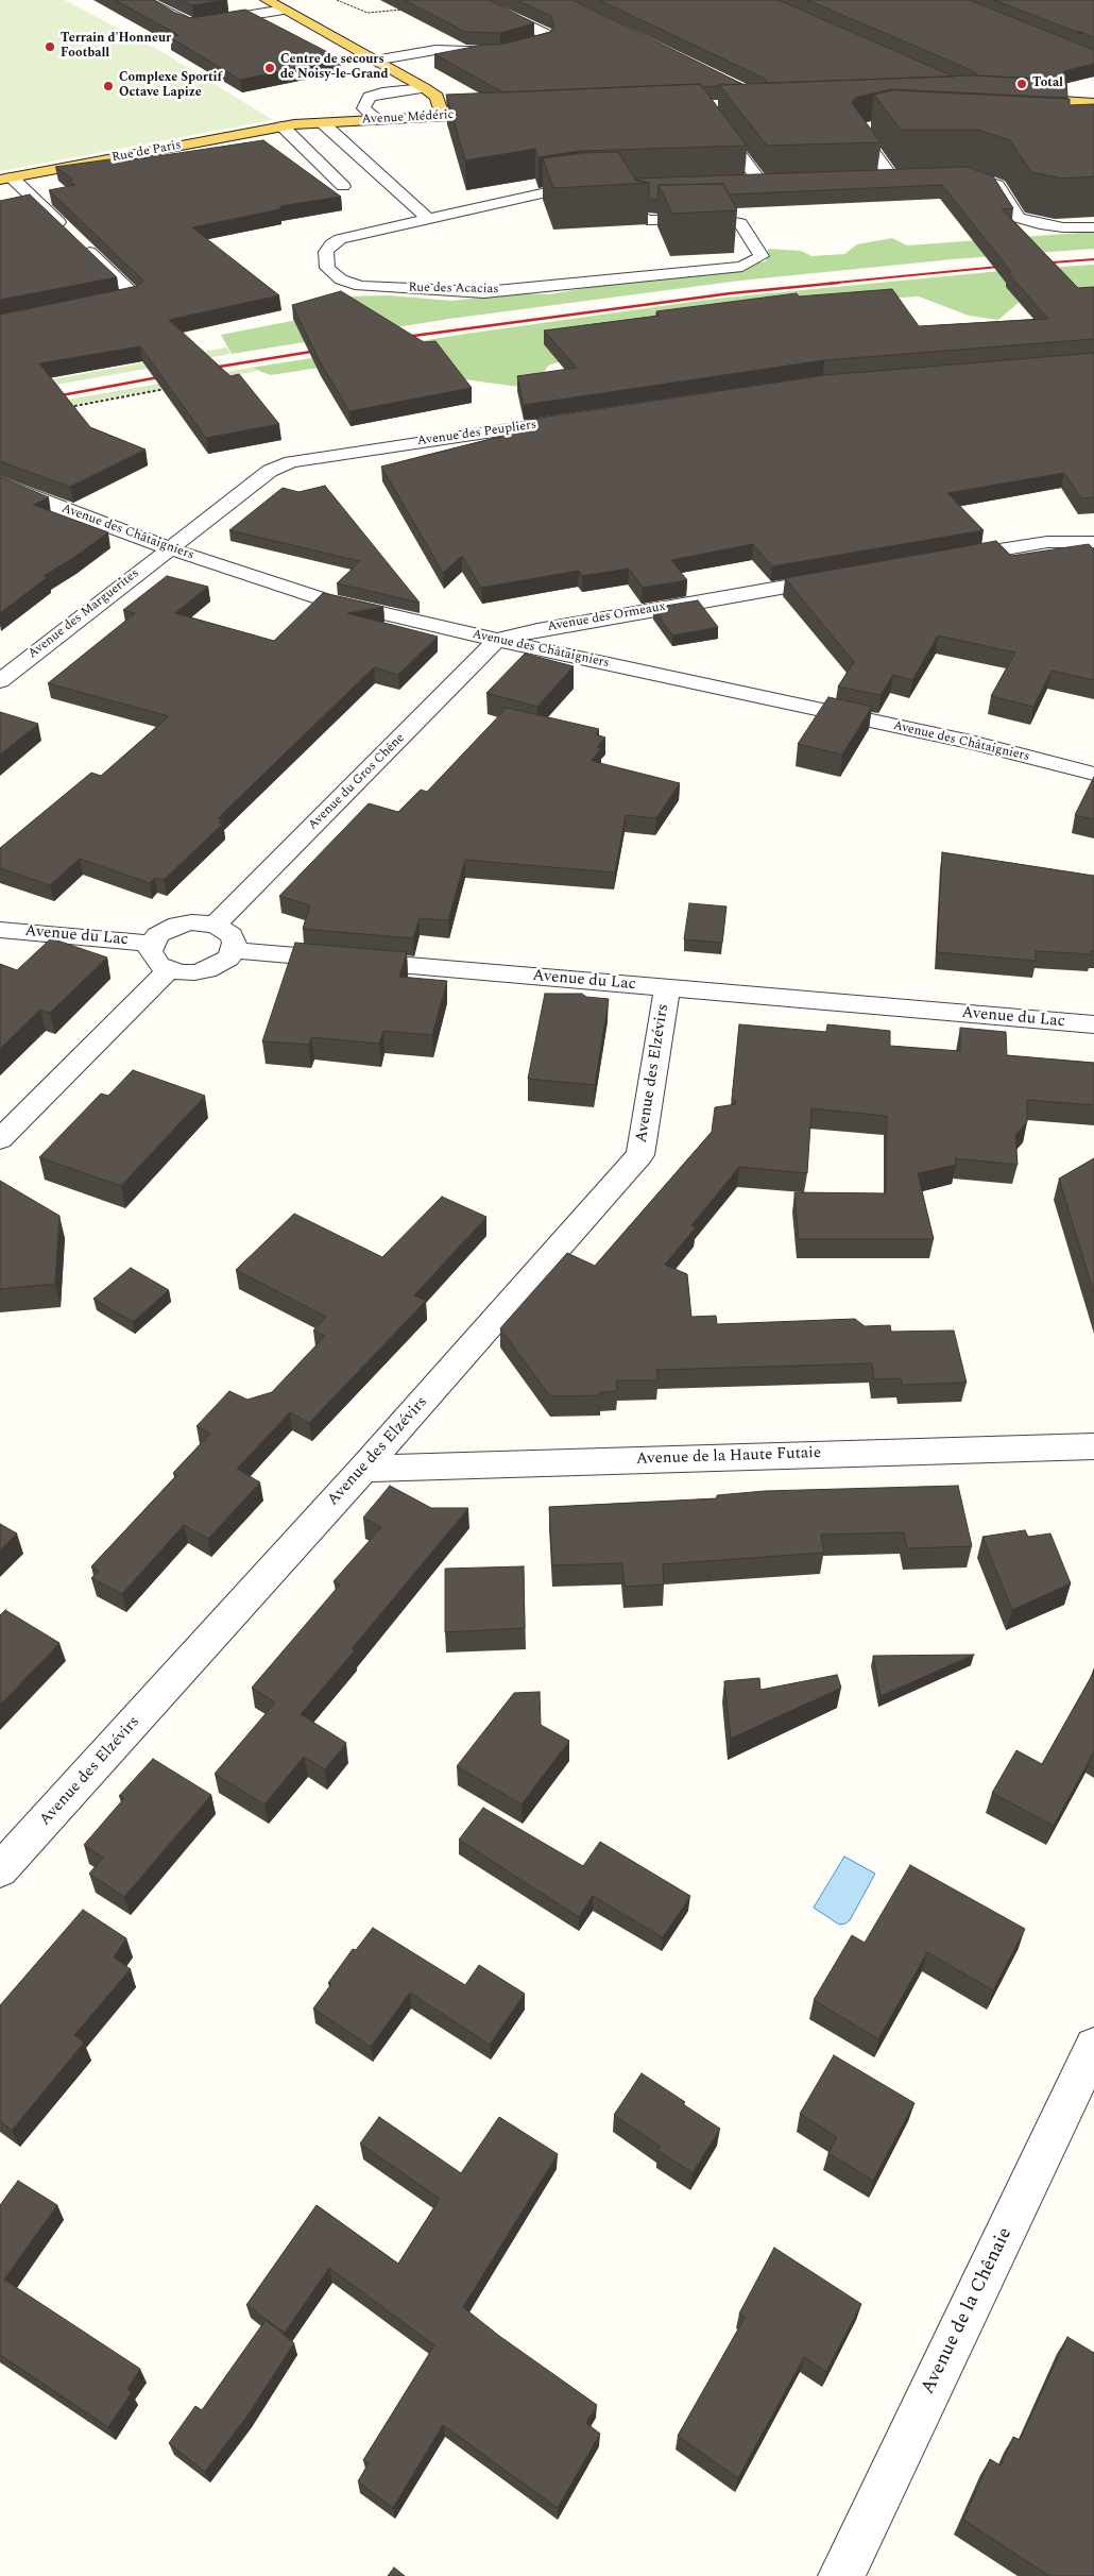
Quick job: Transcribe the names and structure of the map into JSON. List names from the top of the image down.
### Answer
{
  "streets": {
    "main road": ["Avenue Médéric", "Rue de Paris"],
    "street": [
      "Rue des Acacias",
      "Avenue des Peupliers",
      "Avenue des Châtaigniers",
      "Avenue des Marguerites",
      "Avenue des Ormeaux",
      "Avenue du Gros Chêne",
      "Avenue du Lac",
      "Avenue des Elzévirs",
      "Avenue de la Haute Futaie",
      "Avenue de la Chênaie"
    ]
  },
  "crossings": [
    ["Avenue Médéric", "Rue de Paris"],
    ["Avenue des Peupliers", "Avenue des Châtaigniers"],
    ["Avenue des Peupliers", "Avenue des Marguerites"],
    ["Avenue des Châtaigniers", "Avenue des Marguerites"],
    ["Avenue des Châtaigniers", "Avenue des Ormeaux"],
    ["Avenue des Châtaigniers", "Avenue du Gros Chêne"],
    ["Avenue des Ormeaux", "Avenue du Gros Chêne"],
    ["Avenue du Gros Chêne", "Avenue du Lac"],
    ["Avenue du Lac", "Avenue des Elzévirs"],
    ["Avenue des Elzévirs", "Avenue de la Haute Futaie"]
  ],
  "places": [
    "Terrain d'Honneur Football",
    "Centre de secours de Noisy-le-Grand",
    "Total",
    "Complexe Sportif Octave Lapize"
  ]
}
